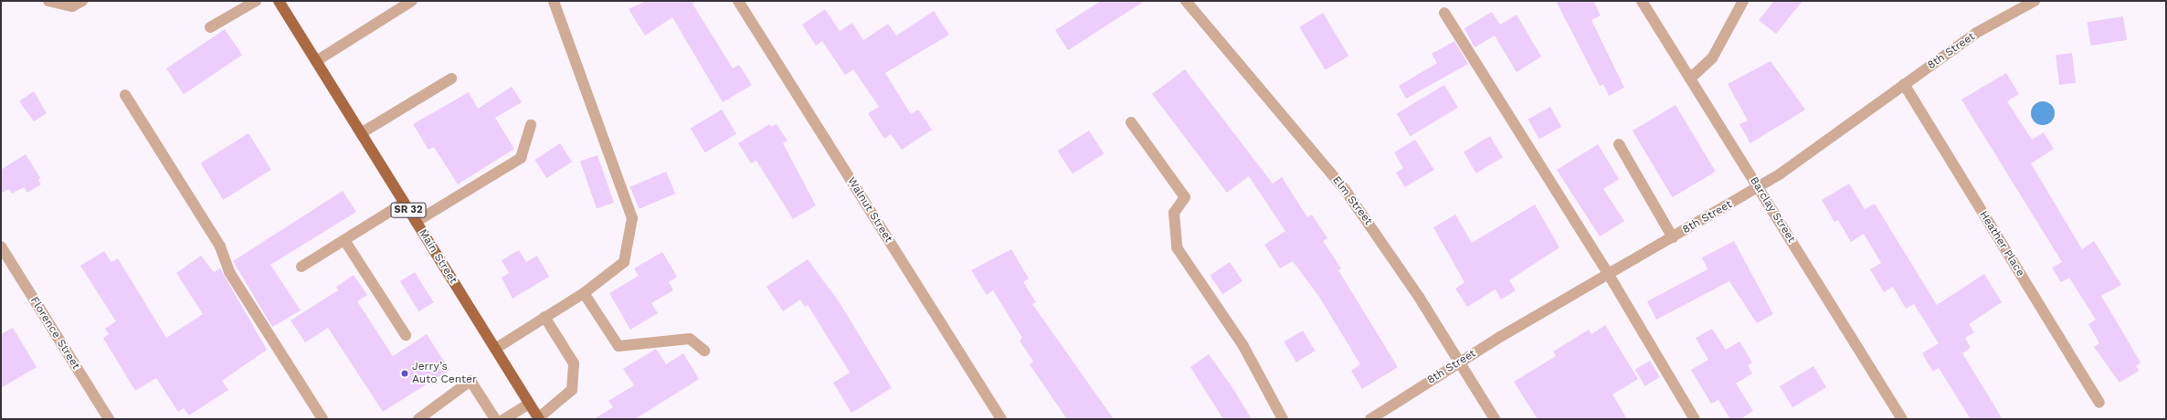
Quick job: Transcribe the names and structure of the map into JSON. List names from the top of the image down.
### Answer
{
  "streets": {
    "main road": ["SR 32", "Main Street"],
    "street": [
      "8th Street",
      "Elm Street",
      "Walnut Street",
      "Barclay Street",
      "Heather Place",
      "Florence Street"
    ]
  },
  "crossings": [
    ["8th Street", "Elm Street"],
    ["8th Street", "Barclay Street"],
    ["8th Street", "Heather Place"]
  ],
  "places": ["Jerry’s Auto Center"]
}
